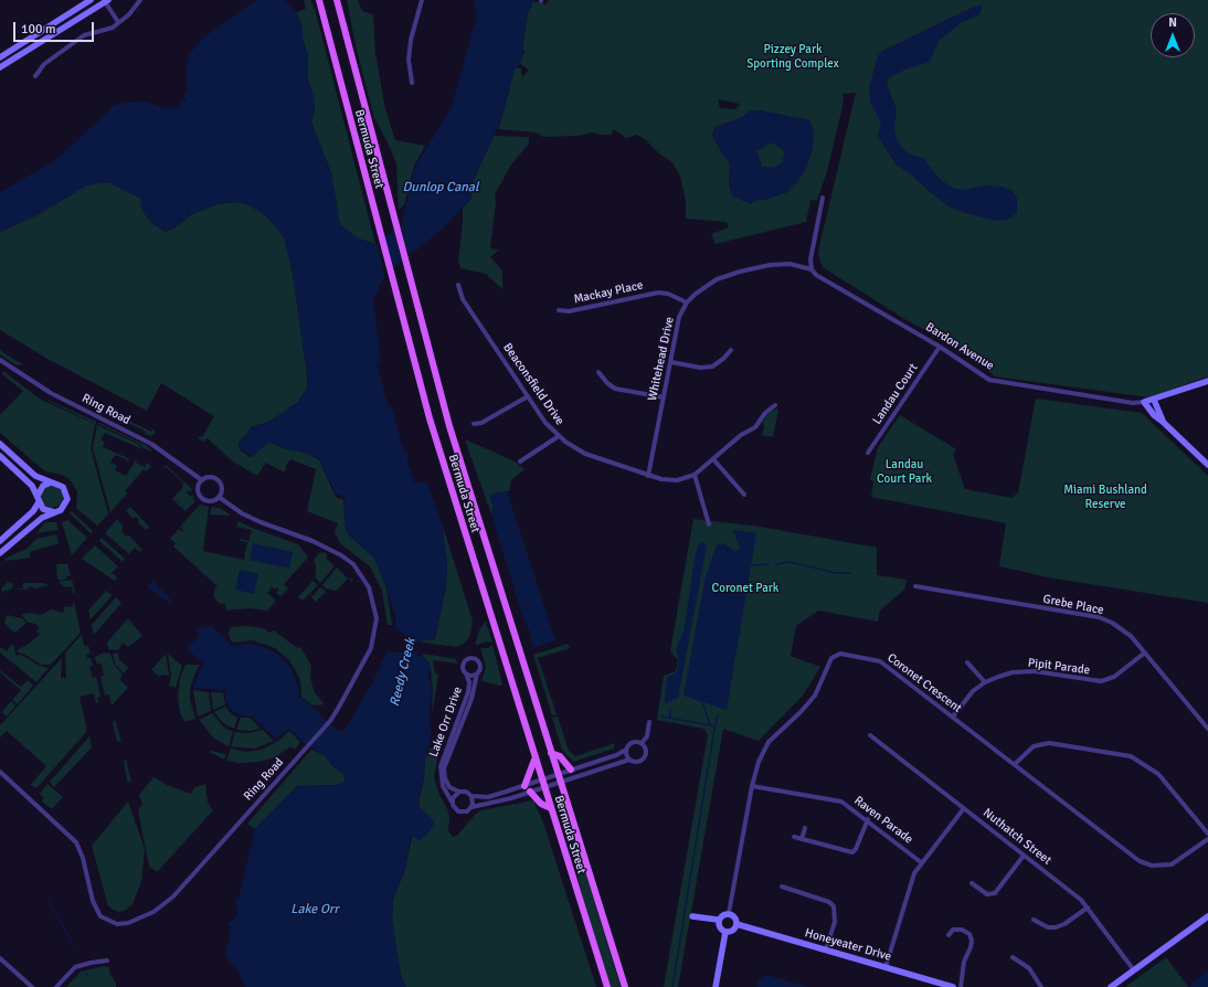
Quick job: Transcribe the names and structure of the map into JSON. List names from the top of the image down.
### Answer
{
  "streets": {
    "main road": ["Bermuda Street"],
    "street": [
      "Mackay Place",
      "Bardon Avenue",
      "Whitehead Drive",
      "Beaconsfield Drive",
      "Landau Court",
      "Ring Road",
      "Grebe Place",
      "Pipit Parade",
      "Coronet Crescent",
      "Lake Orr Drive",
      "Raven Parade",
      "Nuthatch Street",
      "Honeyeater Drive"
    ]
  },
  "crossings": [
    ["Mackay Place", "Whitehead Drive"],
    ["Bardon Avenue", "Whitehead Drive"],
    ["Bardon Avenue", "Landau Court"],
    ["Whitehead Drive", "Beaconsfield Drive"],
    ["Grebe Place", "Pipit Parade"],
    ["Pipit Parade", "Coronet Crescent"],
    ["Coronet Crescent", "Raven Parade"],
    ["Coronet Crescent", "Honeyeater Drive"]
  ],
  "water": ["Dunlop Canal", "Reedy Creek", "Lake Orr"],
  "parks": [
    "Pizzey Park Sporting Complex",
    "Landau Court Park",
    "Miami Bushland Reserve",
    "Coronet Park"
  ],
  "scale_bar": "100 m",
  "north": "top"
}
